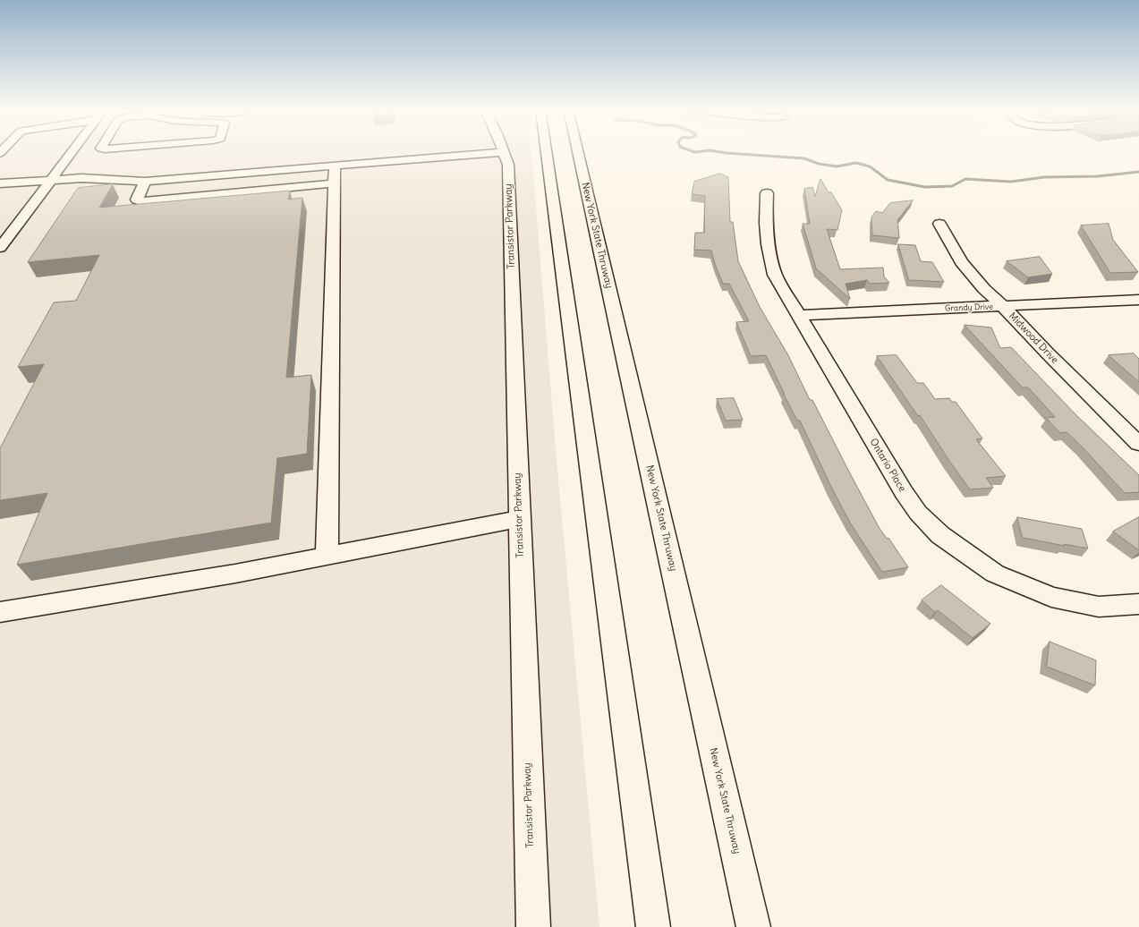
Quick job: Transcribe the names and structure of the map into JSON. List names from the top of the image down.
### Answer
{
  "streets": {
    "main road": [
      "Transistor Parkway",
      "New York State Thruway",
      "Grandy Drive",
      "Midwood Drive",
      "Ontario Place"
    ]
  },
  "crossings": [
    ["Grandy Drive", "Midwood Drive"],
    ["Grandy Drive", "Ontario Place"]
  ]
}
